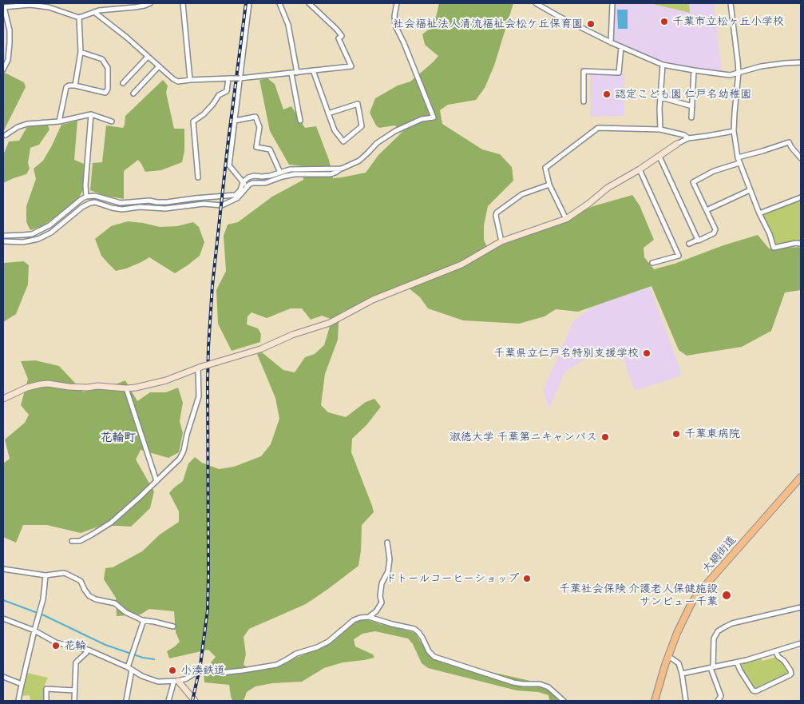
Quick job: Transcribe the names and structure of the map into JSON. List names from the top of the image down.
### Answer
{
  "streets": {
    "main road": ["大網街道"]
  },
  "districts": ["花輪町"],
  "places": [
    "千葉市立松ヶ丘小学校",
    "社会福祉法人清流福祉会松ケ丘保育園",
    "認定こども園 仁戸名幼稚園",
    "千葉県立仁戸名特別支援学校",
    "千葉東病院",
    "淑徳大学 千葉第ニキャンパス",
    "ドトールコーヒーショップ",
    "千葉社会保険 介護老人保健施設 サンビュー千葉",
    "花輪",
    "小湊鉄道"
  ]
}
